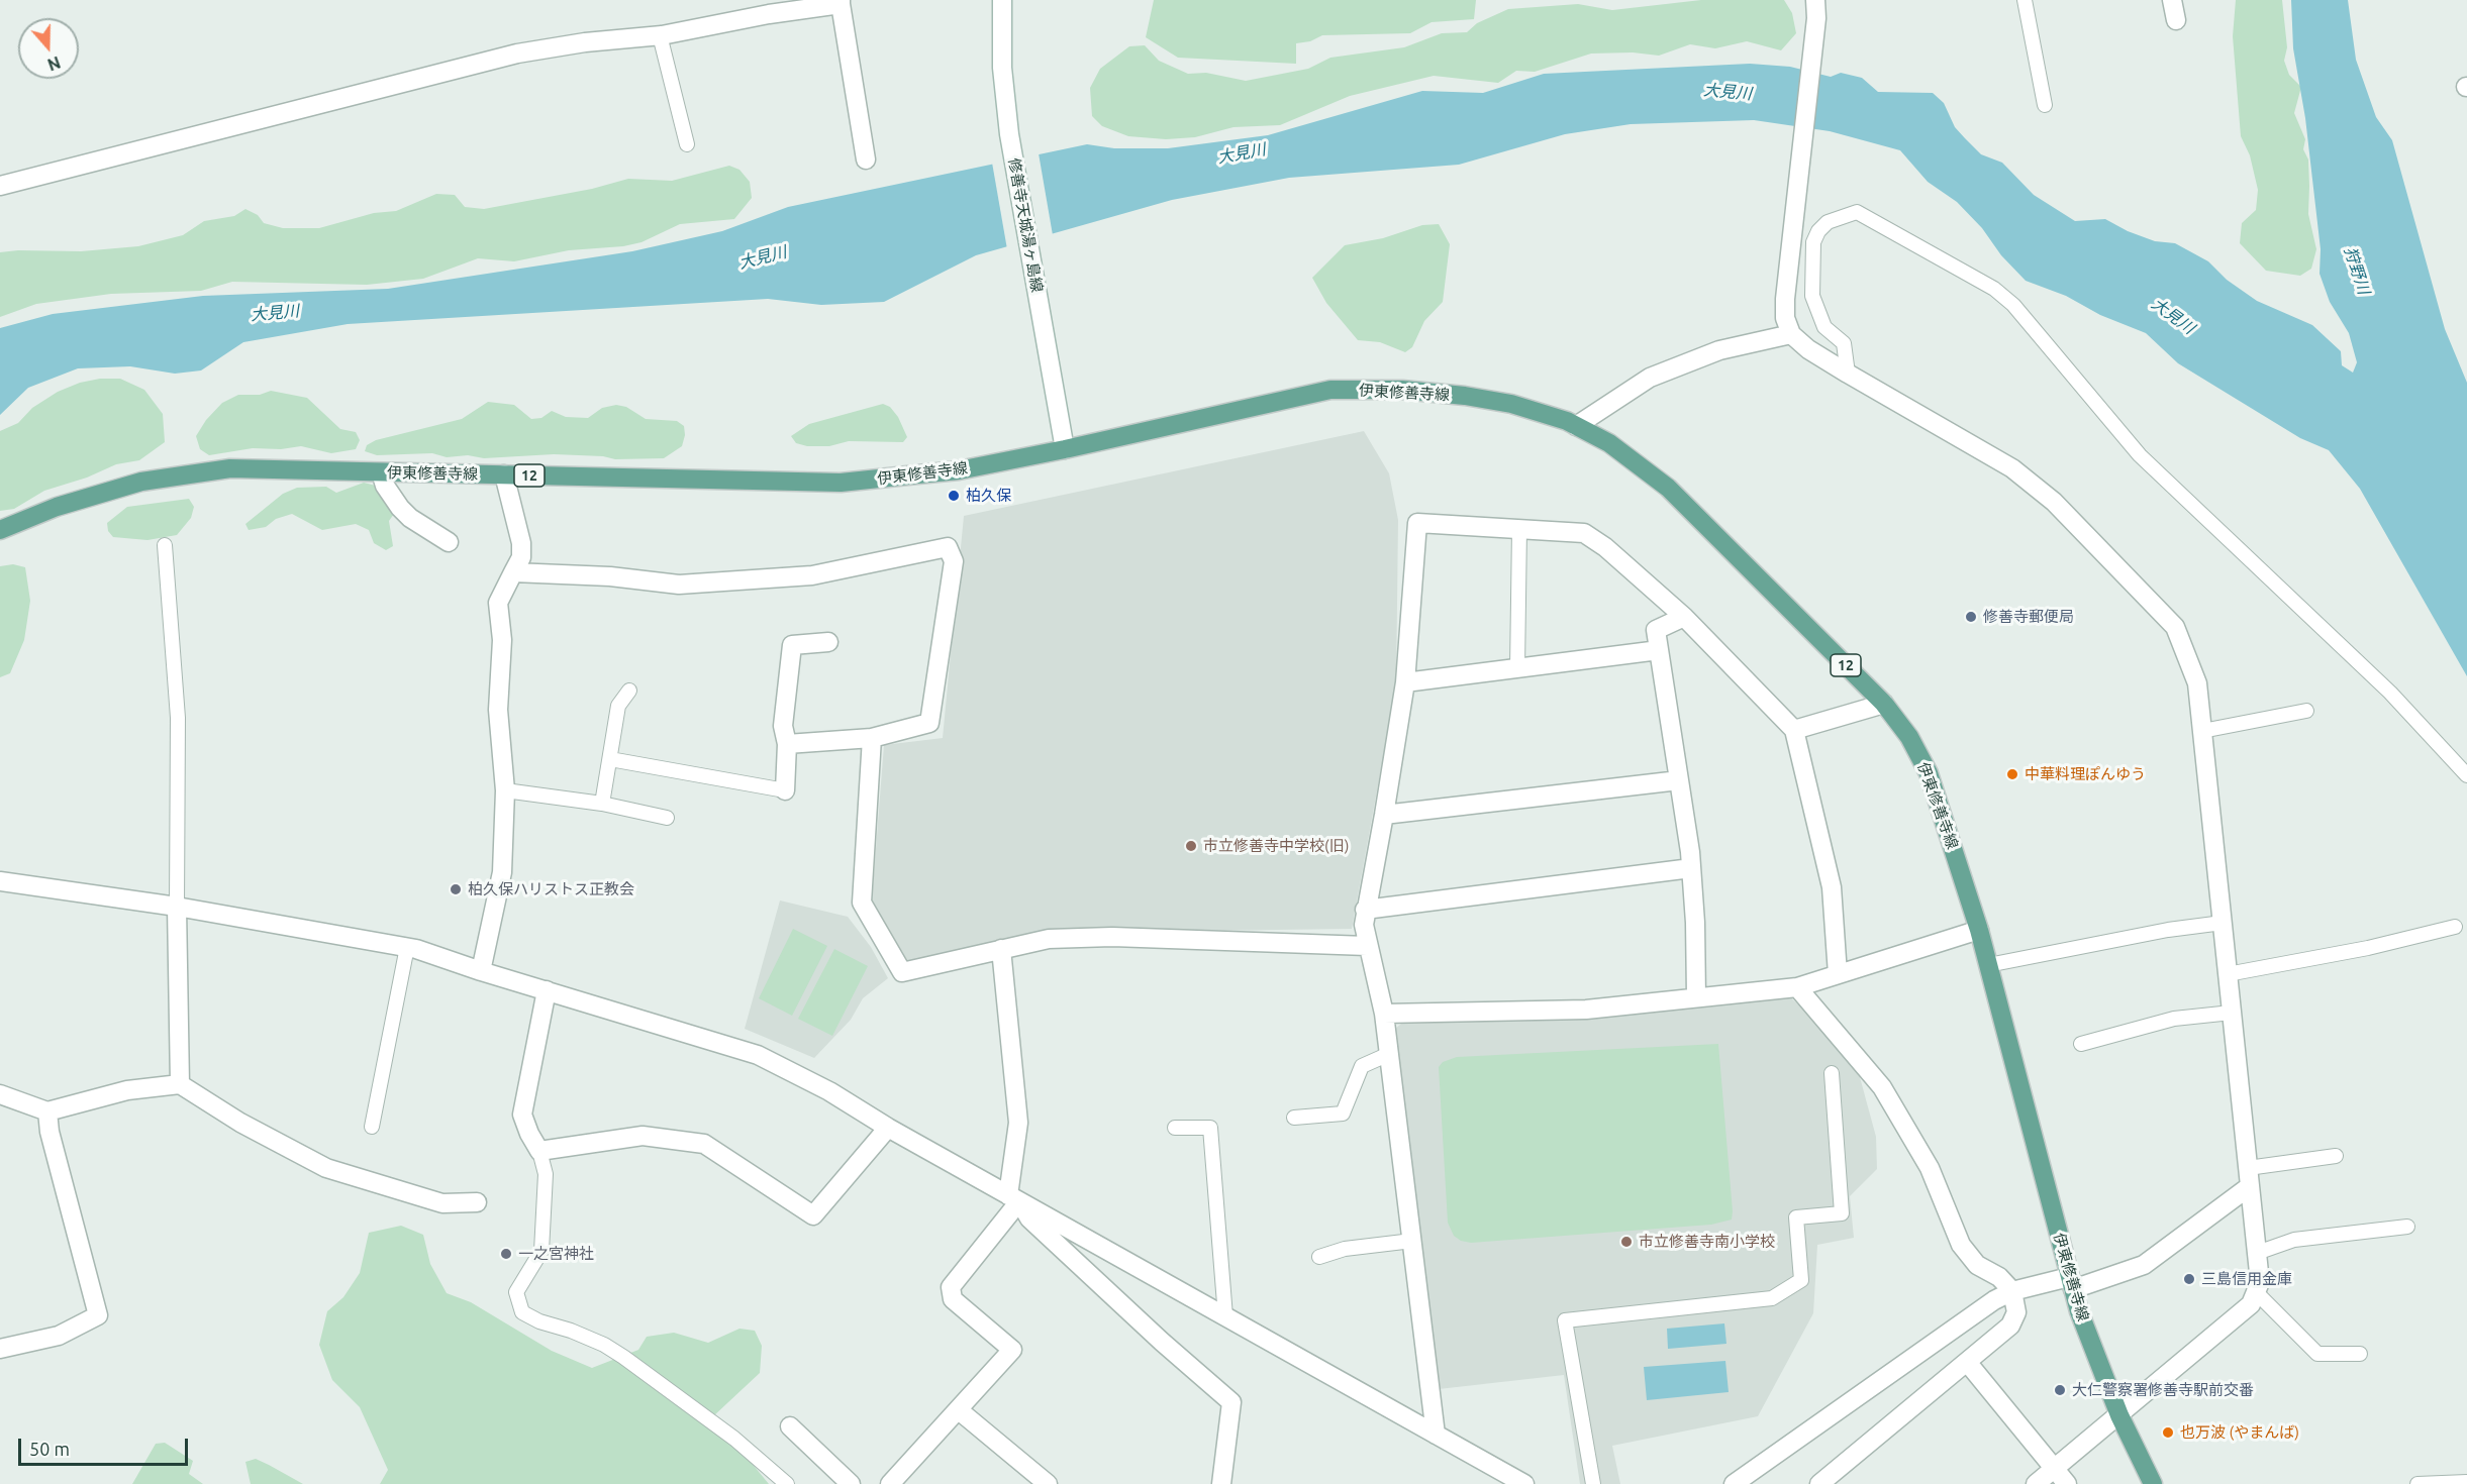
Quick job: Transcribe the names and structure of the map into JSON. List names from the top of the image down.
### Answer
{
  "streets": {
    "main road": ["伊東修善寺線", "12"],
    "street": ["修善寺天城湯ヶ島線"]
  },
  "crossings": [
    ["修善寺天城湯ヶ島線", "伊東修善寺線"]
  ],
  "water": ["大見川", "狩野川"],
  "places": [
    "柏久保",
    "修善寺郵便局",
    "中華料理ぽんゆう",
    "市立修善寺中学校(旧)",
    "柏久保ハリストス正教会",
    "市立修善寺南小学校",
    "一之宮神社",
    "三島信用金庫",
    "大仁警察署修善寺駅前交番",
    "也万波 (やまんば)"
  ],
  "scale_bar": "50 m",
  "north": "bottom"
}
